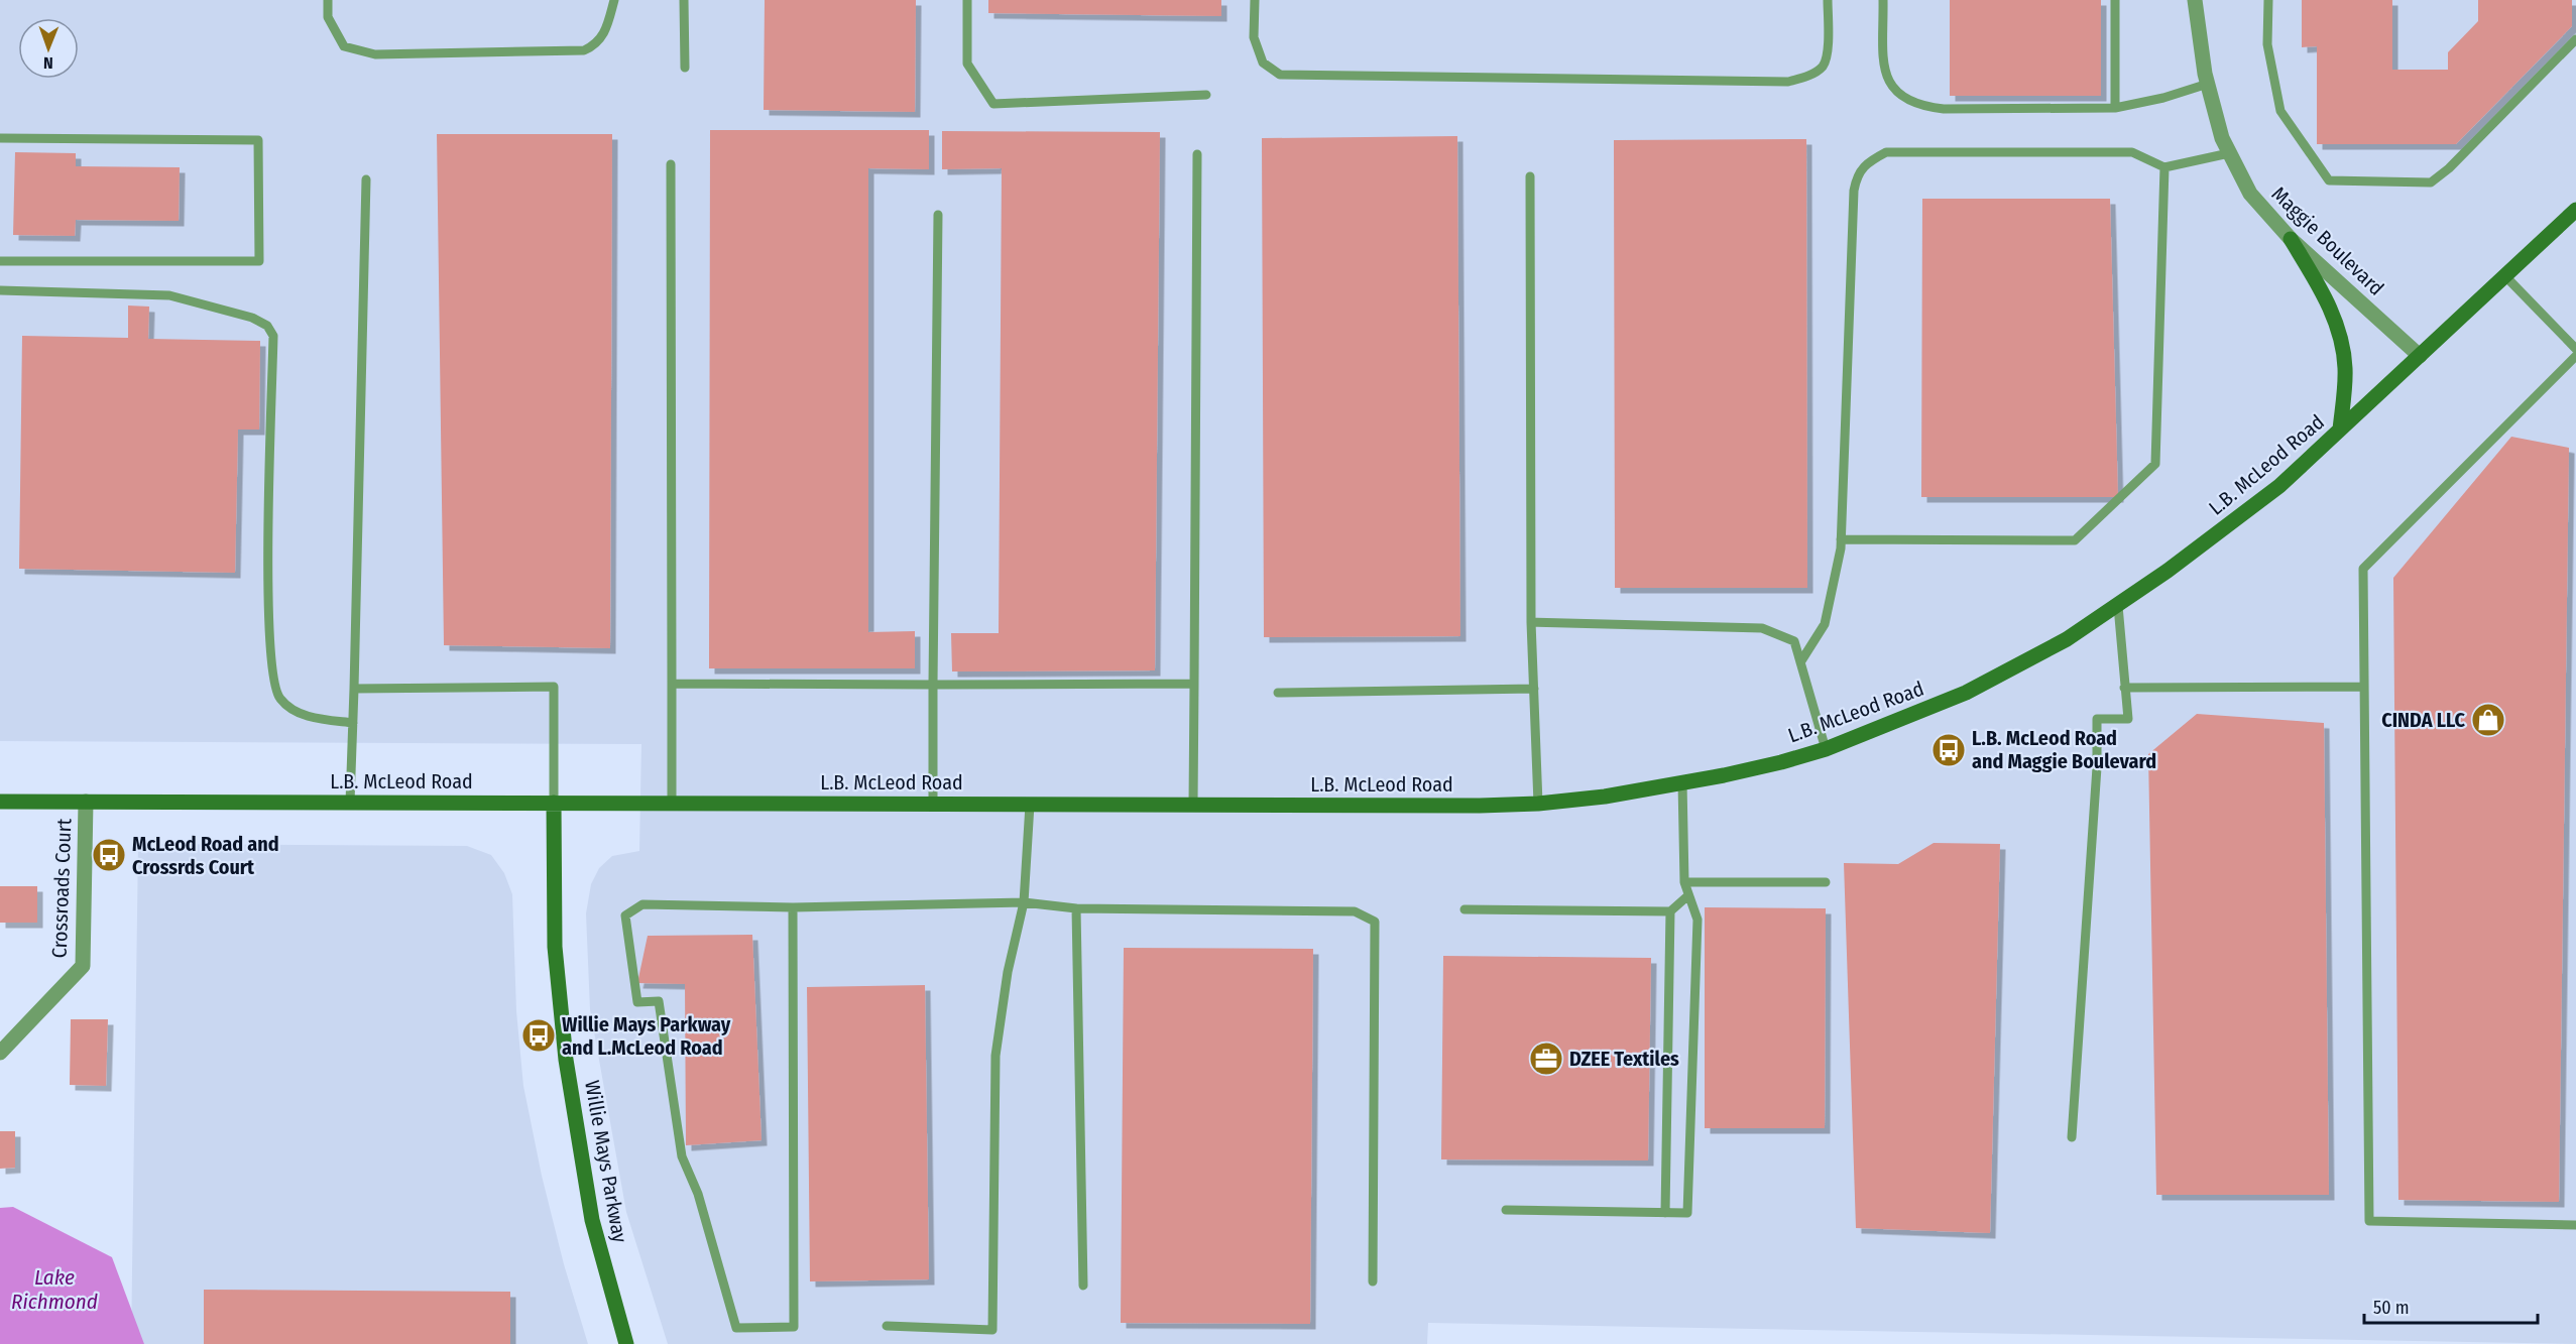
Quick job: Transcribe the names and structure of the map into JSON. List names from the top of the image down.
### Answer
{
  "streets": {
    "street": [
      "Maggie Boulevard",
      "L.B. McLeod Road",
      "Crossroads Court",
      "Willie Mays Parkway"
    ]
  },
  "crossings": [
    ["Maggie Boulevard", "L.B. McLeod Road"],
    ["L.B. McLeod Road", "Crossroads Court"],
    ["L.B. McLeod Road", "Willie Mays Parkway"]
  ],
  "water": ["Lake Richmond"],
  "places": {
    "shop": ["CINDA LLC"],
    "bus stop": ["L.B. McLeod Road and Maggie Boulevard", "McLeod Road and Crossrds Court", "Willie Mays Parkway and L.McLeod Road"],
    "office": ["DZEE Textiles"]
  },
  "scale_bar": "50 m",
  "north": "bottom"
}
